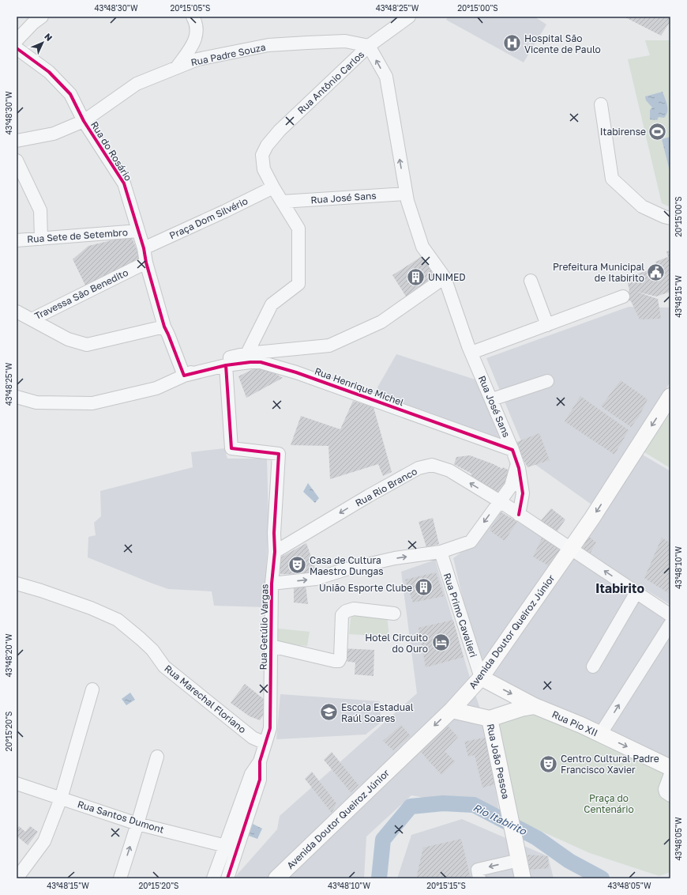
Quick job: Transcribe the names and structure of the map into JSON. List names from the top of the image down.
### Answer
{
  "streets": {
    "main road": ["Avenida Doutor Queiroz Júnior", "Rua Pio XII", "Rua João Pessoa"],
    "street": [
      "Rua Padre Souza",
      "Rua Antônio Carlos",
      "Rua do Rosário",
      "Rua José Sans",
      "Praça Dom Silvério",
      "Rua Sete de Setembro",
      "Travessa São Benedito",
      "Rua Henrique Michel",
      "Rua Rio Branco",
      "Rua Primo Cavalieri",
      "Rua Getúlio Vargas",
      "Rua Marechal Floriano",
      "Rua Santos Dumont"
    ]
  },
  "crossings": [
    ["Rua Padre Souza", "Rua Antônio Carlos"],
    ["Rua Padre Souza", "Rua do Rosário"],
    ["Rua Padre Souza", "Rua José Sans"],
    ["Rua Antônio Carlos", "Rua José Sans"],
    ["Rua Antônio Carlos", "Praça Dom Silvério"],
    ["Rua do Rosário", "Praça Dom Silvério"],
    ["Rua do Rosário", "Rua Sete de Setembro"],
    ["Rua do Rosário", "Travessa São Benedito"],
    ["Rua do Rosário", "Rua Henrique Michel"],
    ["Rua José Sans", "Rua Henrique Michel"],
    ["Rua Henrique Michel", "Rua Getúlio Vargas"],
    ["Rua Rio Branco", "Rua Getúlio Vargas"],
    ["Rua Rio Branco", "Avenida Doutor Queiroz Júnior"],
    ["Rua Primo Cavalieri", "Avenida Doutor Queiroz Júnior"],
    ["Rua Primo Cavalieri", "Rua Pio XII"],
    ["Rua Getúlio Vargas", "Rua Marechal Floriano"],
    ["Avenida Doutor Queiroz Júnior", "Rua Pio XII"]
  ],
  "one_way": ["Avenida Doutor Queiroz Júnior", "Rua Pio XII"],
  "districts": ["Itabirito"],
  "water": ["Rio Itabirito"],
  "parks": ["Praça do Centenário"],
  "places": {
    "hospital": ["Hospital São Vicente de Paulo"],
    "sports": ["Itabirense"],
    "public building": ["Prefeitura Municipal de Itabirito"],
    "building": ["UNIMED", "União Esporte Clube"],
    "theatre": ["Casa de Cultura Maestro Dungas", "Centro Cultural Padre Francisco Xavier"],
    "hotel": ["Hotel Circuito do Ouro"],
    "school or university": ["Escola Estadual Raúl Soares"]
  },
  "north": "top right",
  "coordinates": [
    "43°48'30\"W",
    "20°15'05\"S",
    "43°48'25\"W",
    "20°15'00\"S",
    "43°48'15\"W",
    "43°48'10\"W",
    "43°48'20\"W",
    "20°15'20\"S",
    "43°48'05\"W",
    "20°15'15\"S"
  ]
}
